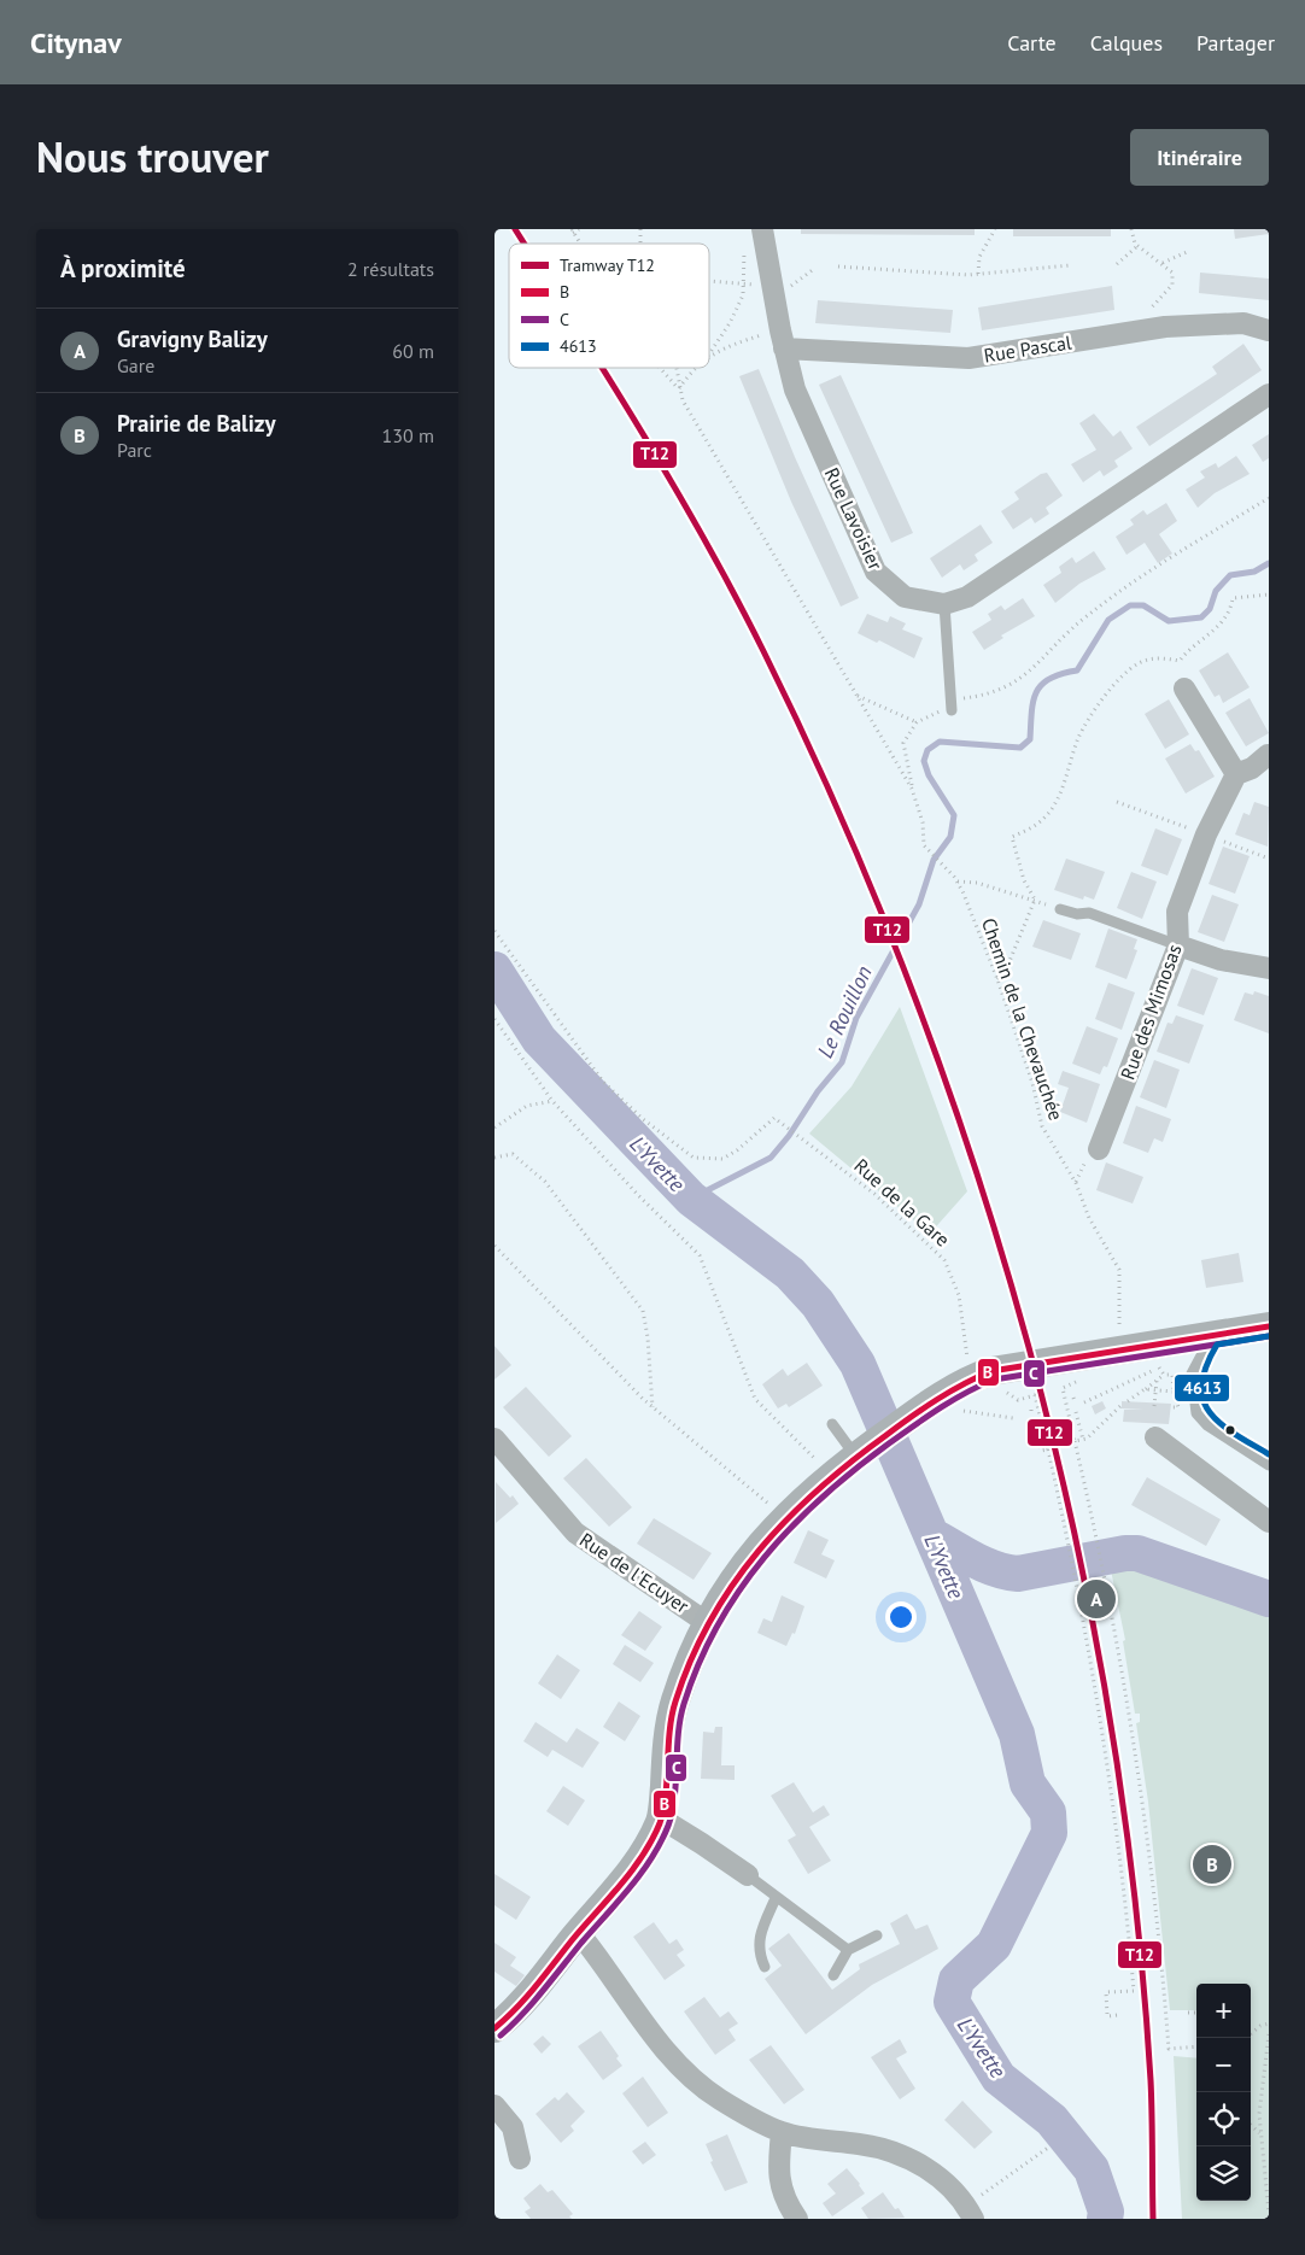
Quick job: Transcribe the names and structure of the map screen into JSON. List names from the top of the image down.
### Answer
{
  "streets": {
    "street": [
      "Rue Pascal",
      "Rue Lavoisier",
      "Rue des Mimosas",
      "Rue de l'Ecuyer"
    ],
    "path": ["Chemin de la Chevauchée", "Rue de la Gare"]
  },
  "crossings": [
    ["Rue Pascal", "Rue Lavoisier"]
  ],
  "water": ["Le Rouillon", "L'Yvette"],
  "lines": [
    "tram line T12",
    "transit line B",
    "transit line C",
    "transit line 4613"
  ],
  "legend": [
    "Tramway T12",
    "B",
    "C",
    "4613"
  ],
  "page": {
    "header": "Citynav",
    "nav": ["Carte", "Calques", "Partager"],
    "title": "Nous trouver",
    "buttons": "Itinéraire",
    "heading": ["À proximité", "2 résultats"],
    "list": [
      {
        "mark": "A",
        "name": "Gravigny Balizy",
        "note": "Gare",
        "value": "60 m"
      },
      {
        "mark": "B",
        "name": "Prairie de Balizy",
        "note": "Parc",
        "value": "130 m"
      }
    ],
    "pins": ["A", "B"],
    "map_buttons": ["+", "−"]
  }
}
